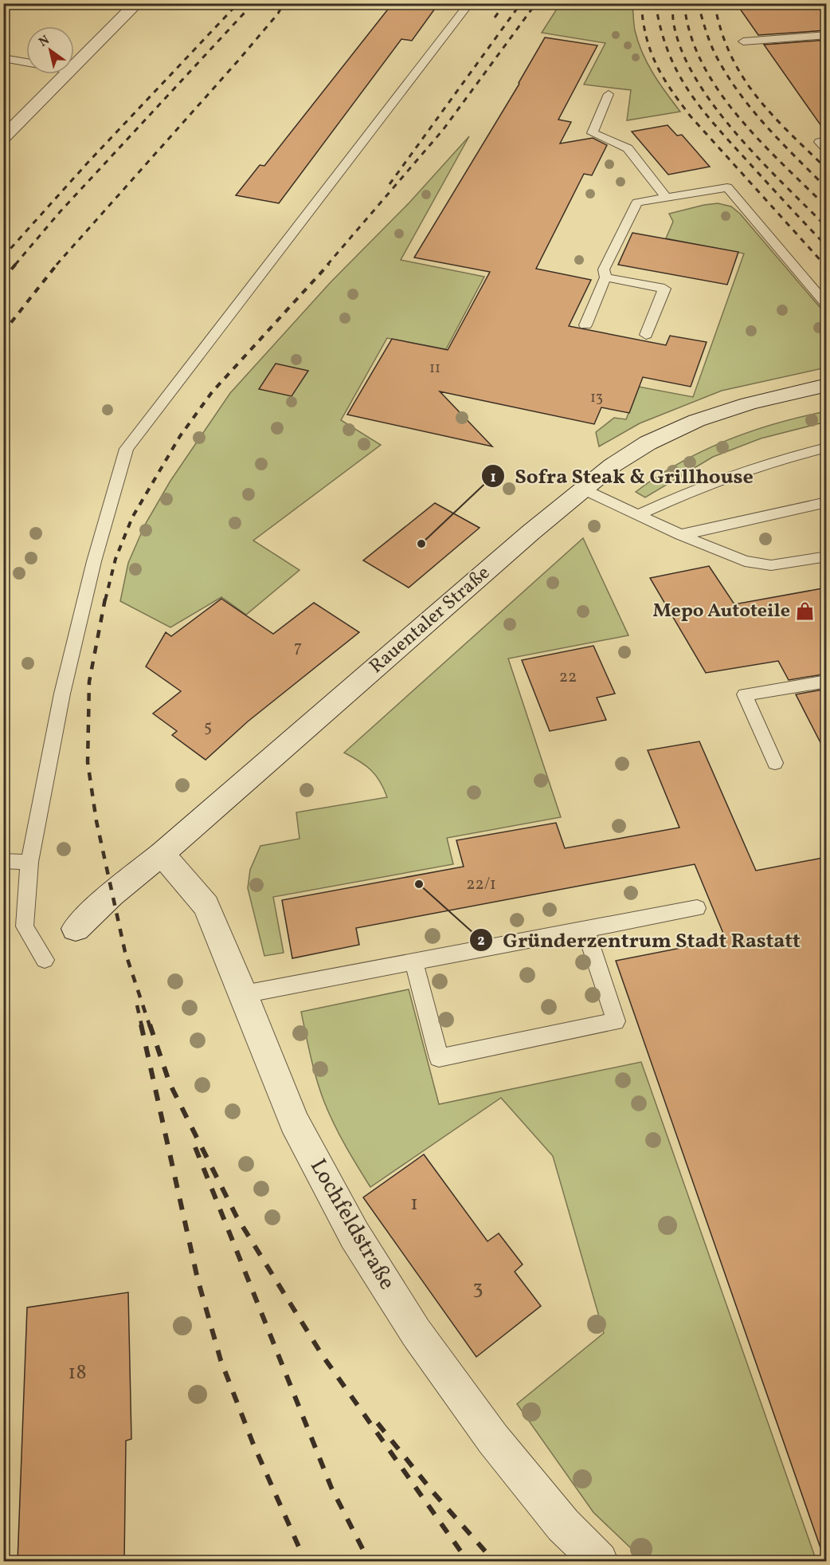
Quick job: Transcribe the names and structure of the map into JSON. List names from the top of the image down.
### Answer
{
  "streets": {
    "street": ["Rauentaler Straße", "Lochfeldstraße"]
  },
  "crossings": [
    ["Rauentaler Straße", "Lochfeldstraße"]
  ],
  "places": {
    "other": ["Sofra Steak & Grillhouse", "Gründerzentrum Stadt Rastatt"],
    "shop": ["Mepo Autoteile"]
  },
  "house_numbers": [
    "11",
    "13",
    "7",
    "22",
    "5",
    "22/1",
    "1",
    "3",
    "18"
  ],
  "north": "top left"
}
